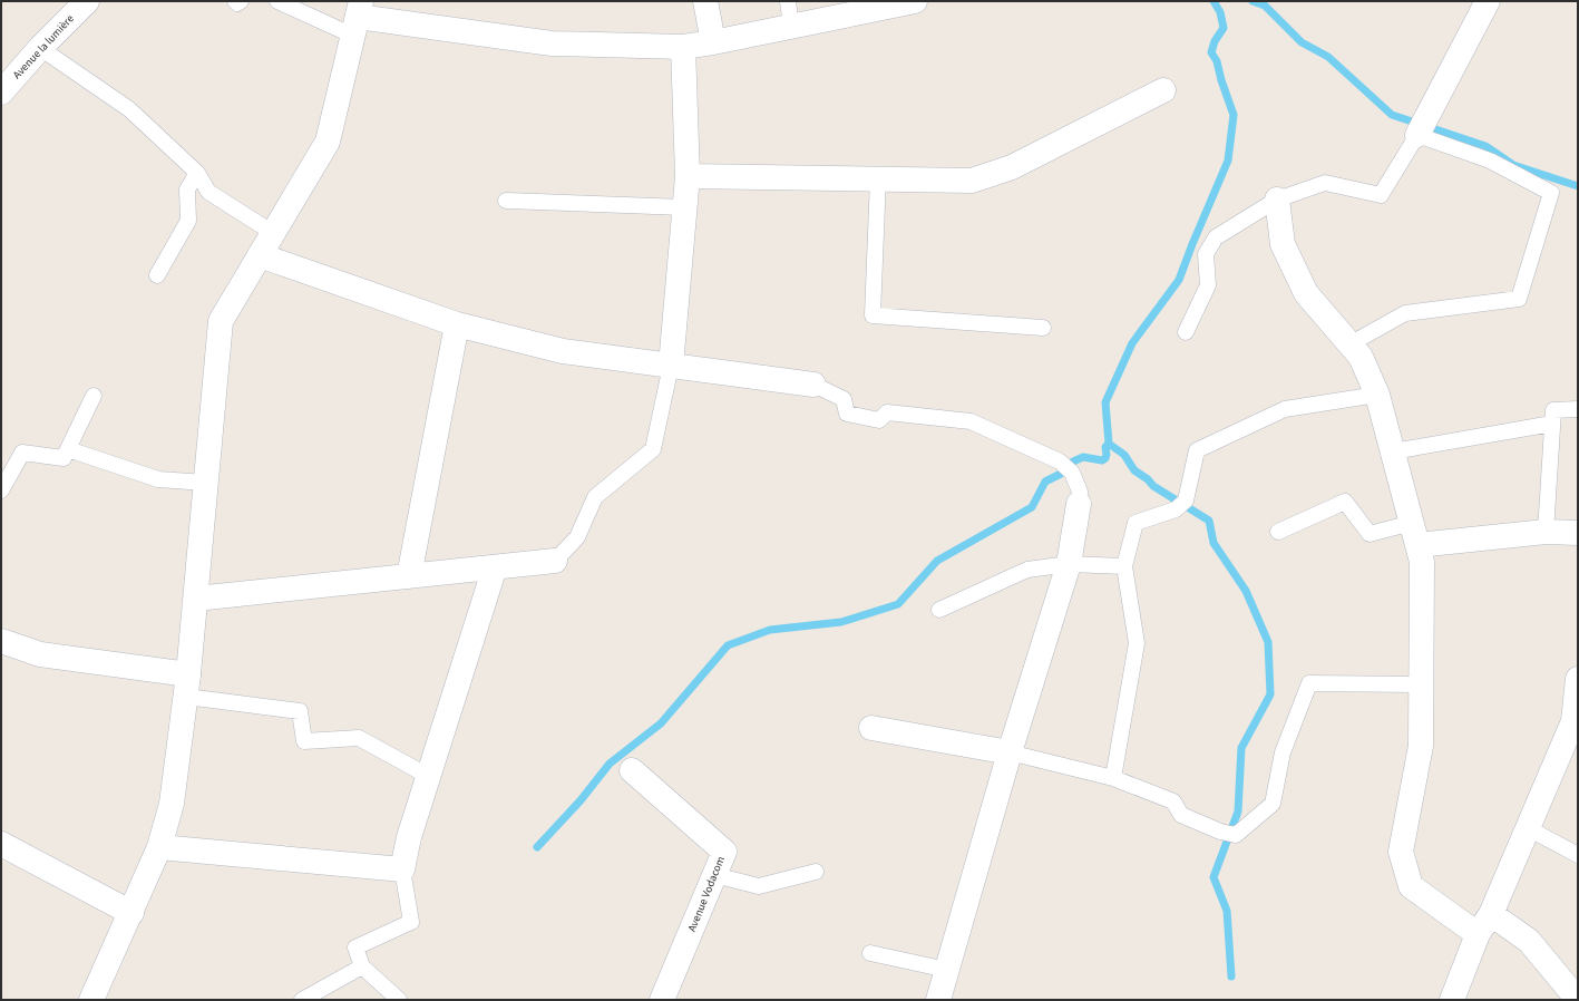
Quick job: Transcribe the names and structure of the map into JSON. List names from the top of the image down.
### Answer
{
  "streets": {
    "street": ["Avenue la lumière", "Avenue Vodacom"]
  }
}
